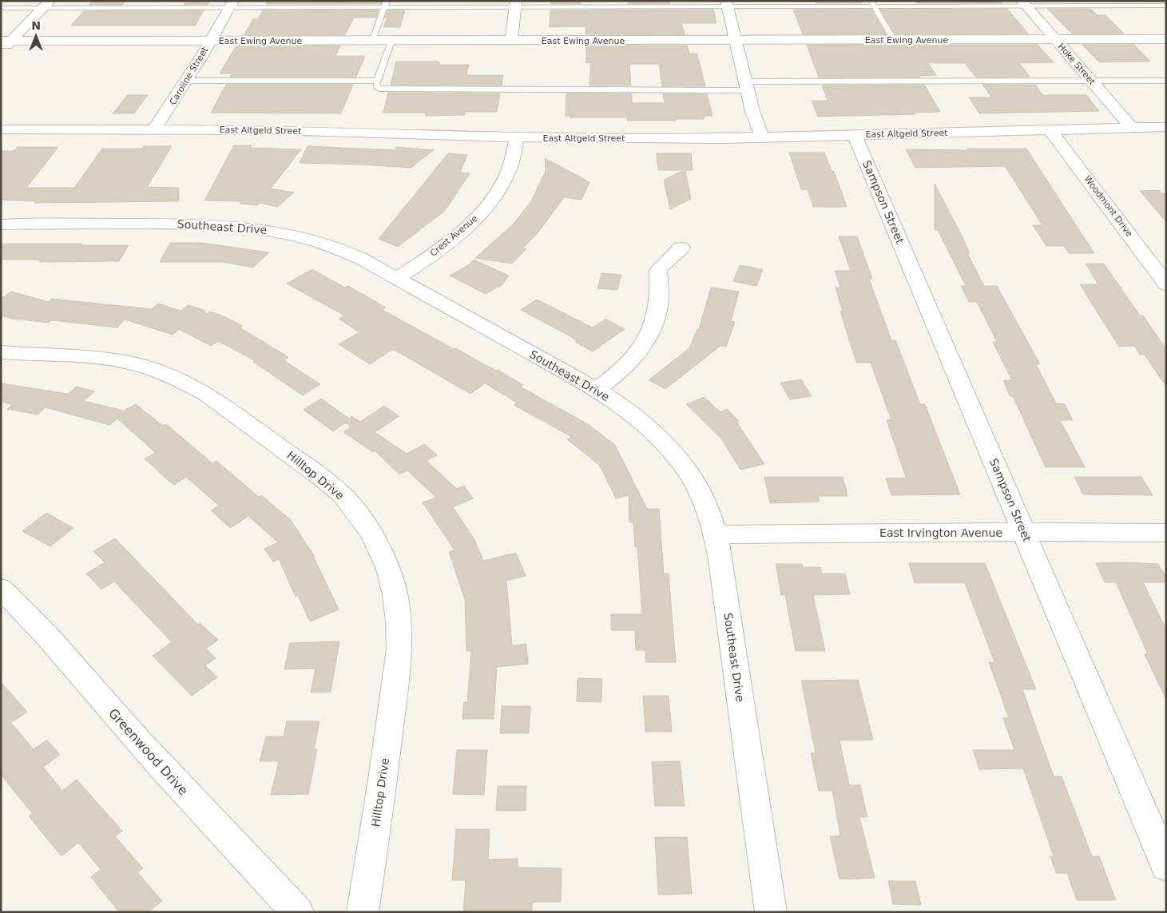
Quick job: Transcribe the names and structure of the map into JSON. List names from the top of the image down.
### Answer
{
  "streets": {
    "street": [
      "East Ewing Avenue",
      "Hoke Street",
      "Caroline Street",
      "East Altgeld Street",
      "Sampson Street",
      "Woodmont Drive",
      "Southeast Drive",
      "Crest Avenue",
      "Hilltop Drive",
      "East Irvington Avenue",
      "Greenwood Drive"
    ]
  },
  "crossings": [
    ["East Ewing Avenue", "Hoke Street"],
    ["East Ewing Avenue", "Caroline Street"],
    ["Hoke Street", "East Altgeld Street"],
    ["Caroline Street", "East Altgeld Street"],
    ["East Altgeld Street", "Sampson Street"],
    ["East Altgeld Street", "Woodmont Drive"],
    ["East Altgeld Street", "Crest Avenue"],
    ["Sampson Street", "East Irvington Avenue"],
    ["Southeast Drive", "Crest Avenue"],
    ["Southeast Drive", "East Irvington Avenue"]
  ],
  "north": "top"
}
